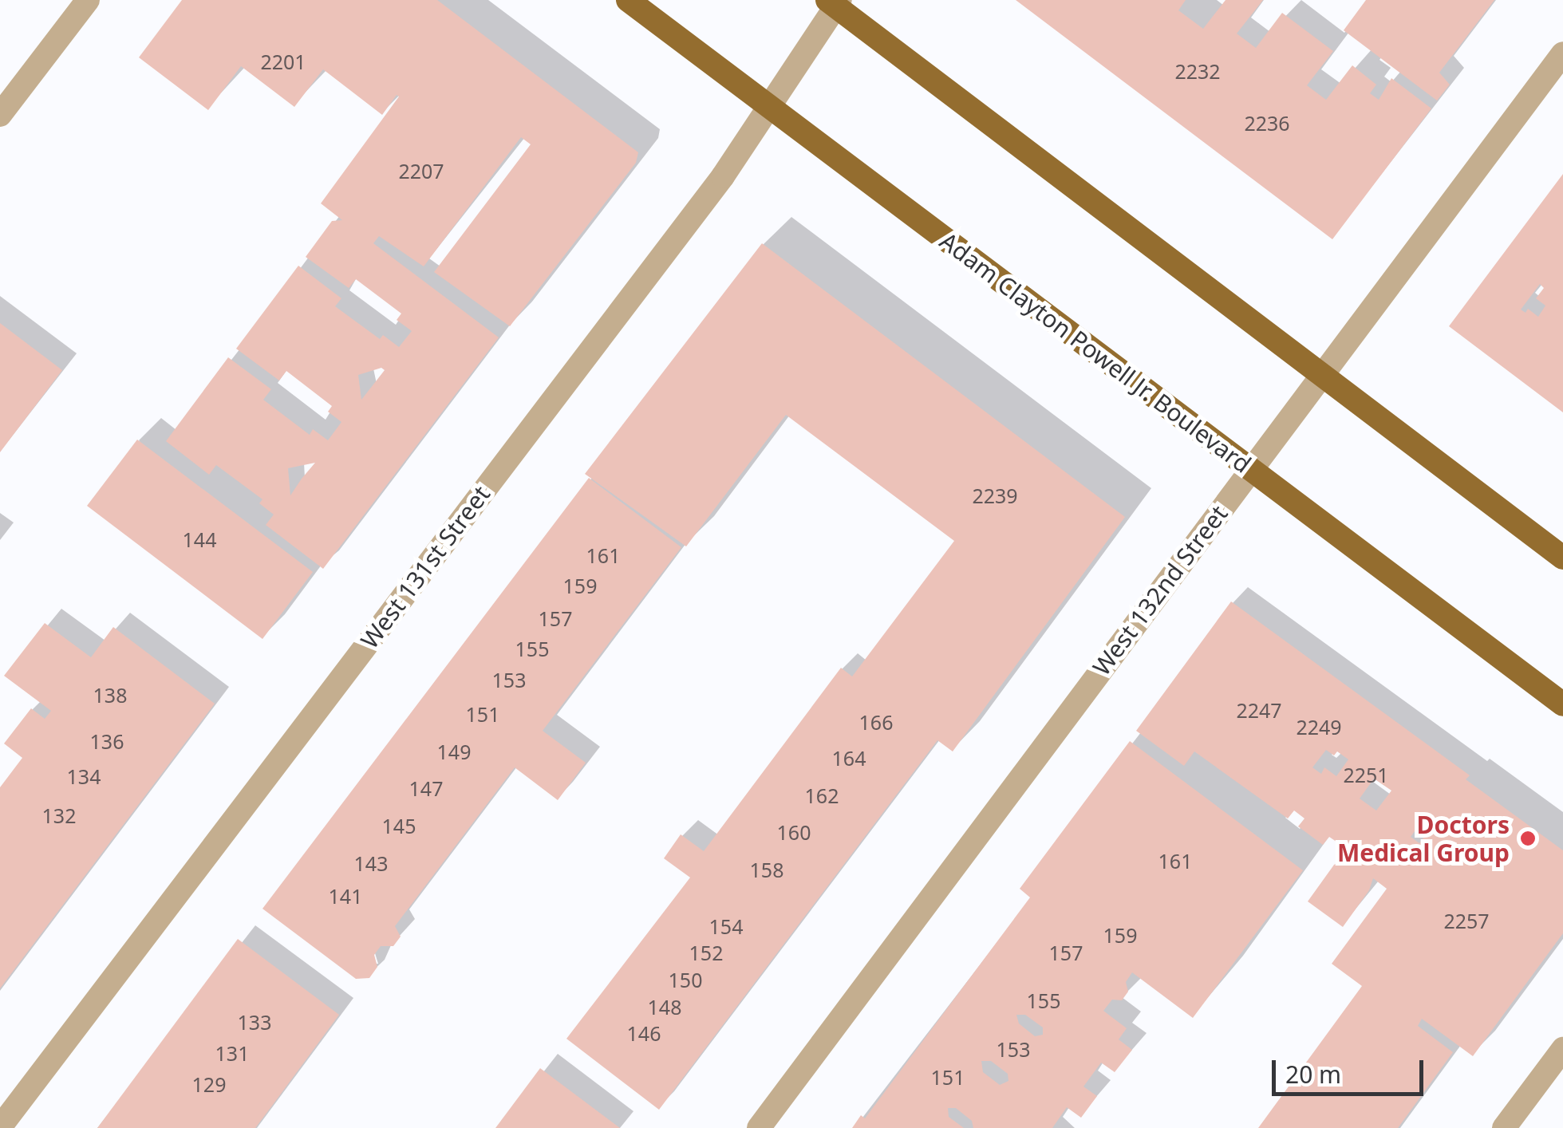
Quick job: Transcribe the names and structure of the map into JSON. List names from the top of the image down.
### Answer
{
  "streets": {
    "main road": ["Adam Clayton Powell Jr. Boulevard"],
    "street": ["West 131st Street", "West 132nd Street"]
  },
  "crossings": [
    ["Adam Clayton Powell Jr. Boulevard", "West 131st Street"],
    ["Adam Clayton Powell Jr. Boulevard", "West 132nd Street"]
  ],
  "places": ["Doctors Medical Group"],
  "house_numbers": [
    "2201",
    "2232",
    "2236",
    "2207",
    "2239",
    "144",
    "161",
    "159",
    "157",
    "155",
    "153",
    "138",
    "2247",
    "151",
    "166",
    "2249",
    "136",
    "149",
    "164",
    "2251",
    "134",
    "147",
    "162",
    "132",
    "145",
    "160",
    "161",
    "143",
    "158",
    "141",
    "2257",
    "154",
    "159",
    "152",
    "157",
    "150",
    "155",
    "148",
    "133",
    "146",
    "153",
    "131",
    "151",
    "129"
  ],
  "scale_bar": "20 m"
}
